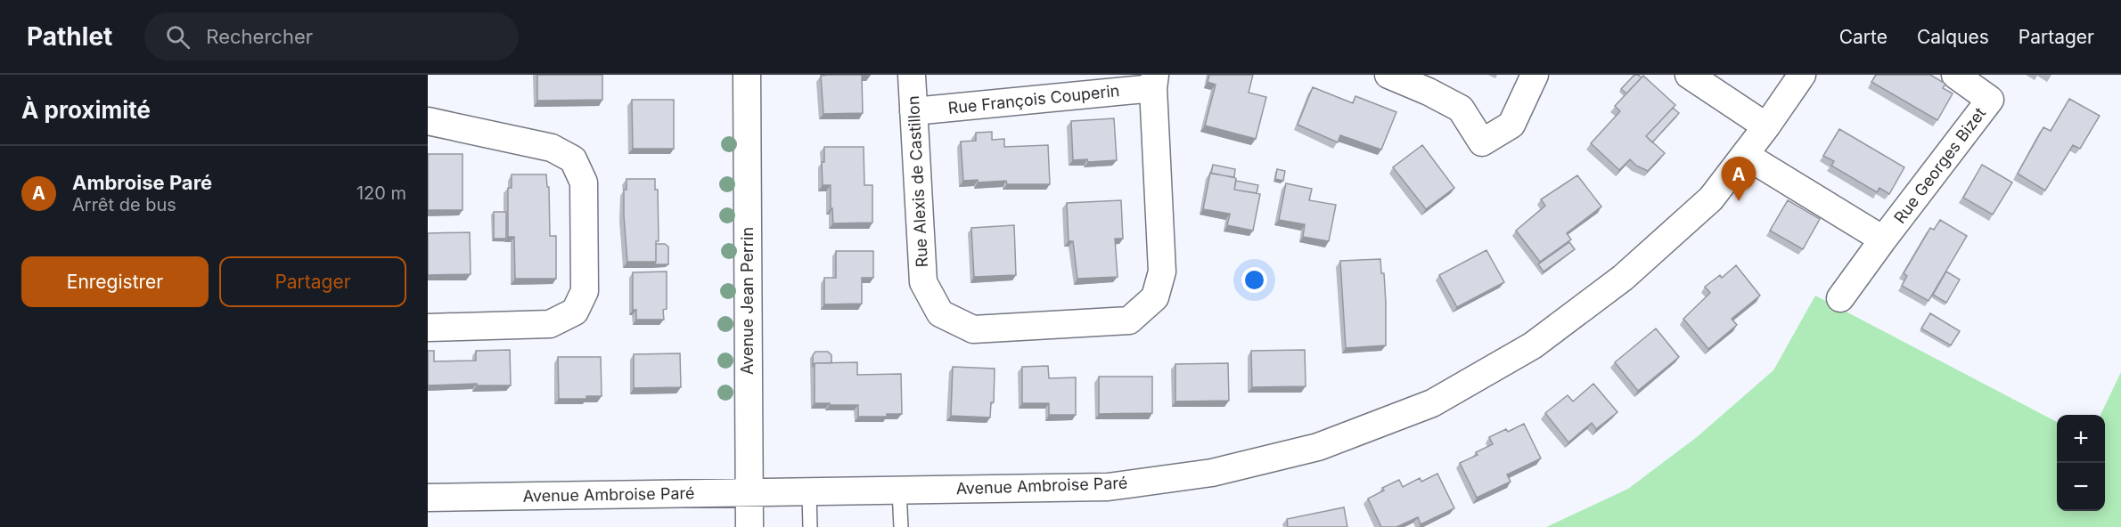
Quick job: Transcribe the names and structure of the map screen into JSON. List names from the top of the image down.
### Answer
{
  "streets": {
    "street": [
      "Rue François Couperin",
      "Rue Georges Bizet",
      "Rue Alexis de Castillon",
      "Avenue Jean Perrin",
      "Avenue Ambroise Paré"
    ]
  },
  "crossings": [
    ["Rue François Couperin", "Rue Alexis de Castillon"],
    ["Rue Georges Bizet", "Avenue Ambroise Paré"],
    ["Avenue Jean Perrin", "Avenue Ambroise Paré"]
  ],
  "page": {
    "header": "Pathlet",
    "search": "Rechercher",
    "nav": ["Carte", "Calques", "Partager"],
    "heading": "À proximité",
    "list": [
      {
        "mark": "A",
        "name": "Ambroise Paré",
        "note": "Arrêt de bus",
        "value": "120 m"
      }
    ],
    "pins": "A",
    "buttons": ["Enregistrer", "Partager"],
    "map_buttons": ["+", "−"]
  }
}
